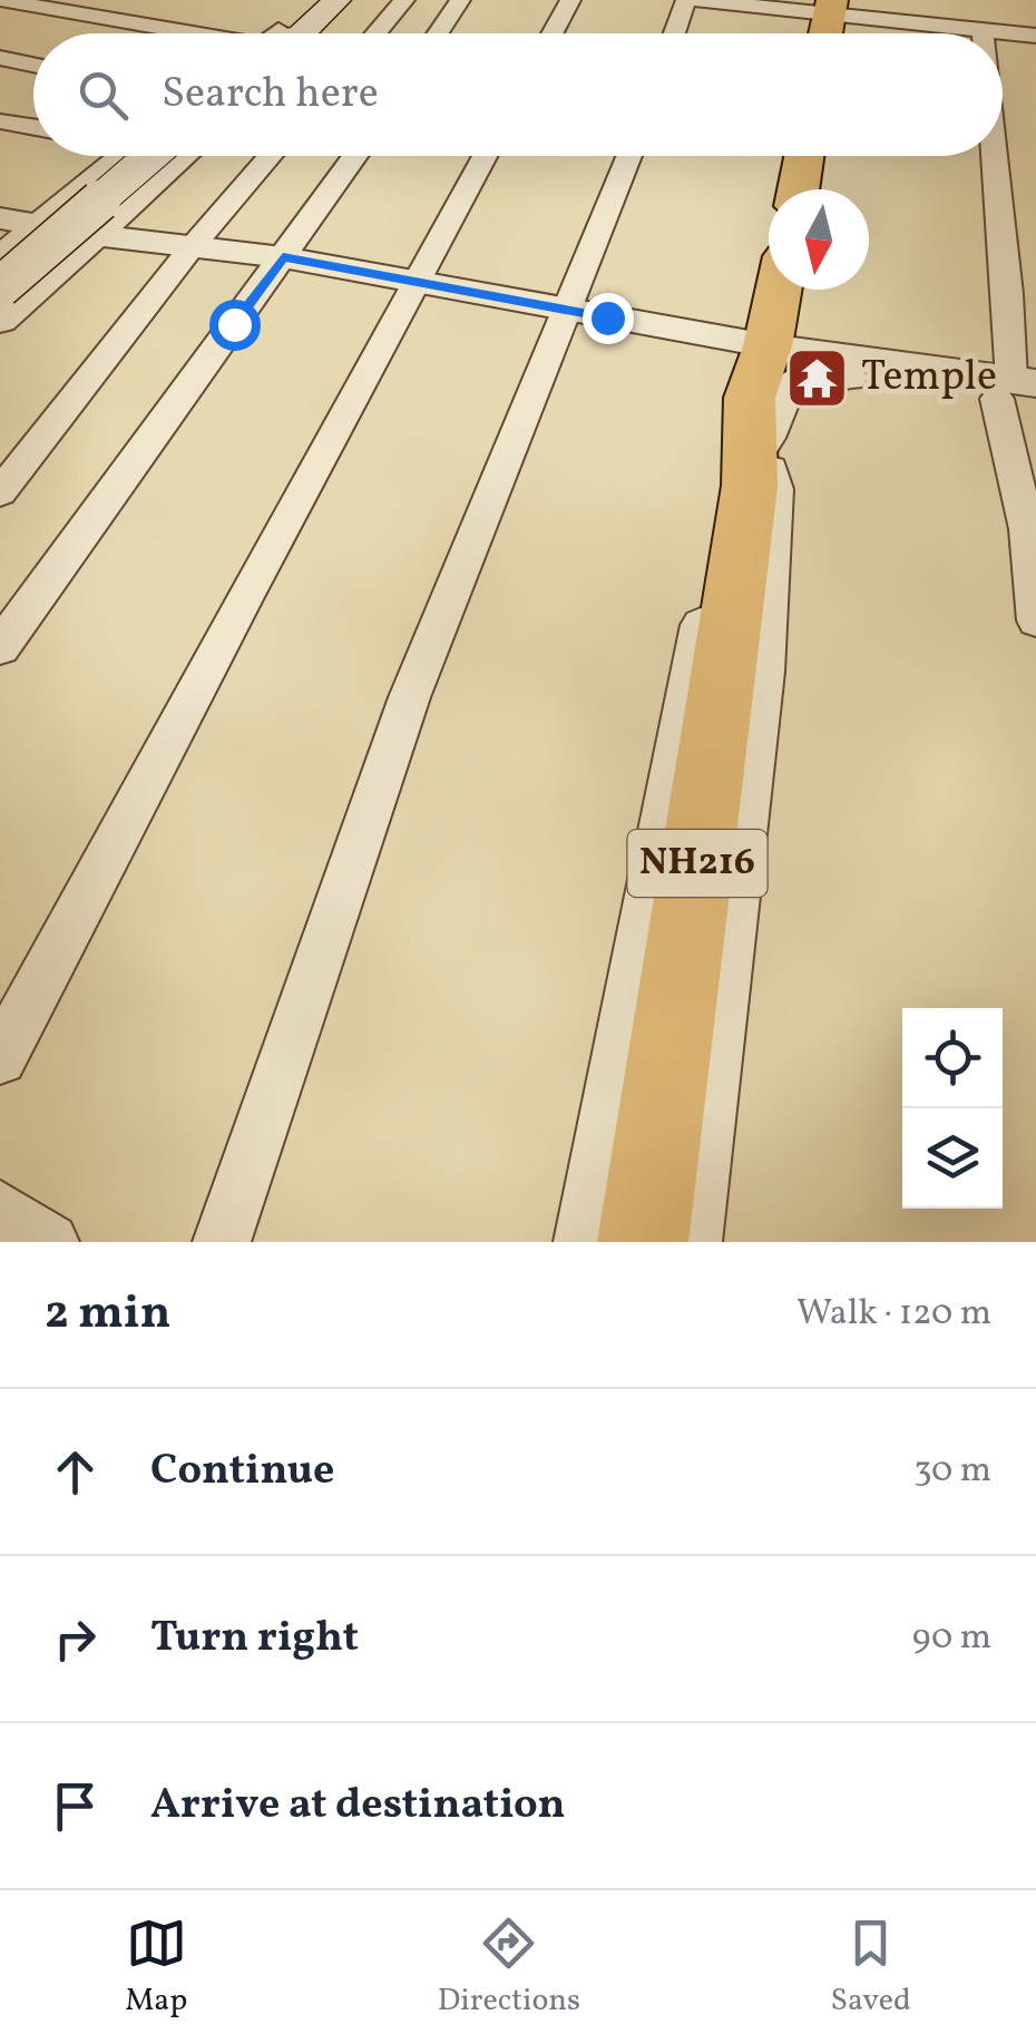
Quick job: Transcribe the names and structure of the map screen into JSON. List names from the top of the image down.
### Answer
{
  "streets": {
    "highway": ["NH216"]
  },
  "places": {
    "temple": ["Temple"]
  },
  "north": "bottom",
  "page": {
    "search": "Search here",
    "heading": ["2 min", "Walk · 120 m"],
    "list": [
      ["Continue", "30 m"],
      ["Turn right", "90 m"],
      "Arrive at destination"
    ],
    "nav": ["Map", "Directions", "Saved"]
  }
}
